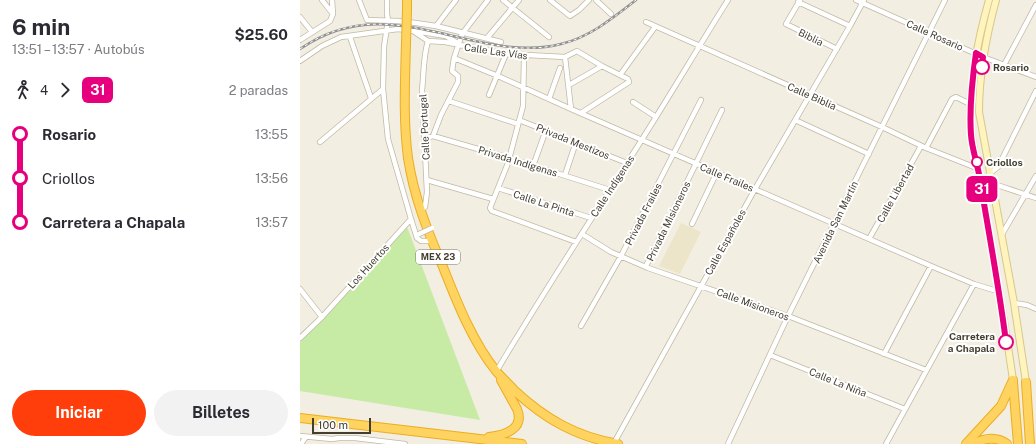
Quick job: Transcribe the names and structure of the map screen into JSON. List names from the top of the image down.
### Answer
{
  "streets": {
    "highway": ["MEX 23"],
    "street": [
      "Calle Rosario",
      "Biblia",
      "Calle Las Vías",
      "Calle Biblia",
      "Calle Portugal",
      "Privada Mestizos",
      "Privada Indígenas",
      "Calle Frailes",
      "Calle Indígenas",
      "Calle Libertad",
      "Calle La Pinta",
      "Privada Frailes",
      "Privada Misioneros",
      "Avenida San Martín",
      "Calle Españoles",
      "Los Huertos",
      "Calle Misioneros",
      "Calle La Niña"
    ]
  },
  "crossings": [
    ["Calle Rosario", "Avenida San Martín"],
    ["Calle Rosario", "Calle Españoles"],
    ["Biblia", "Calle Españoles"],
    ["Calle Las Vías", "Calle Portugal"],
    ["Calle Biblia", "Calle Indígenas"],
    ["Calle Biblia", "Calle Libertad"],
    ["Calle Biblia", "Avenida San Martín"],
    ["Calle Biblia", "Calle Españoles"],
    ["Calle Portugal", "MEX 23"],
    ["Privada Mestizos", "Calle Indígenas"],
    ["Privada Indígenas", "Calle Indígenas"],
    ["Calle Frailes", "Calle Indígenas"],
    ["Calle Frailes", "Calle Libertad"],
    ["Calle Frailes", "Privada Frailes"],
    ["Calle Frailes", "Privada Misioneros"],
    ["Calle Frailes", "Avenida San Martín"],
    ["Calle Frailes", "Calle Españoles"],
    ["Calle Indígenas", "Calle La Pinta"],
    ["Calle Indígenas", "MEX 23"],
    ["Calle Indígenas", "Calle Misioneros"],
    ["Privada Frailes", "Calle Misioneros"],
    ["Privada Misioneros", "Calle Misioneros"],
    ["Avenida San Martín", "Calle Misioneros"],
    ["Avenida San Martín", "Calle La Niña"],
    ["Calle Españoles", "MEX 23"],
    ["Calle Españoles", "Calle Misioneros"]
  ],
  "places": ["Rosario", "Criollos", "Carretera a Chapala"],
  "lines": ["bus line 31"],
  "scale_bar": "100 m",
  "page": {
    "heading": ["6 min", "13:51 – 13:57 · Autobús", "$25.60"],
    "on_map": "31",
    "legs": ["4", "31", "2 paradas"],
    "list": [
      {
        "name": "Rosario",
        "value": "13:55"
      },
      {
        "name": "Criollos",
        "value": "13:56"
      },
      {
        "name": "Carretera a Chapala",
        "value": "13:57"
      }
    ],
    "buttons": ["Iniciar", "Billetes"],
    "scale": "100 m"
  }
}
